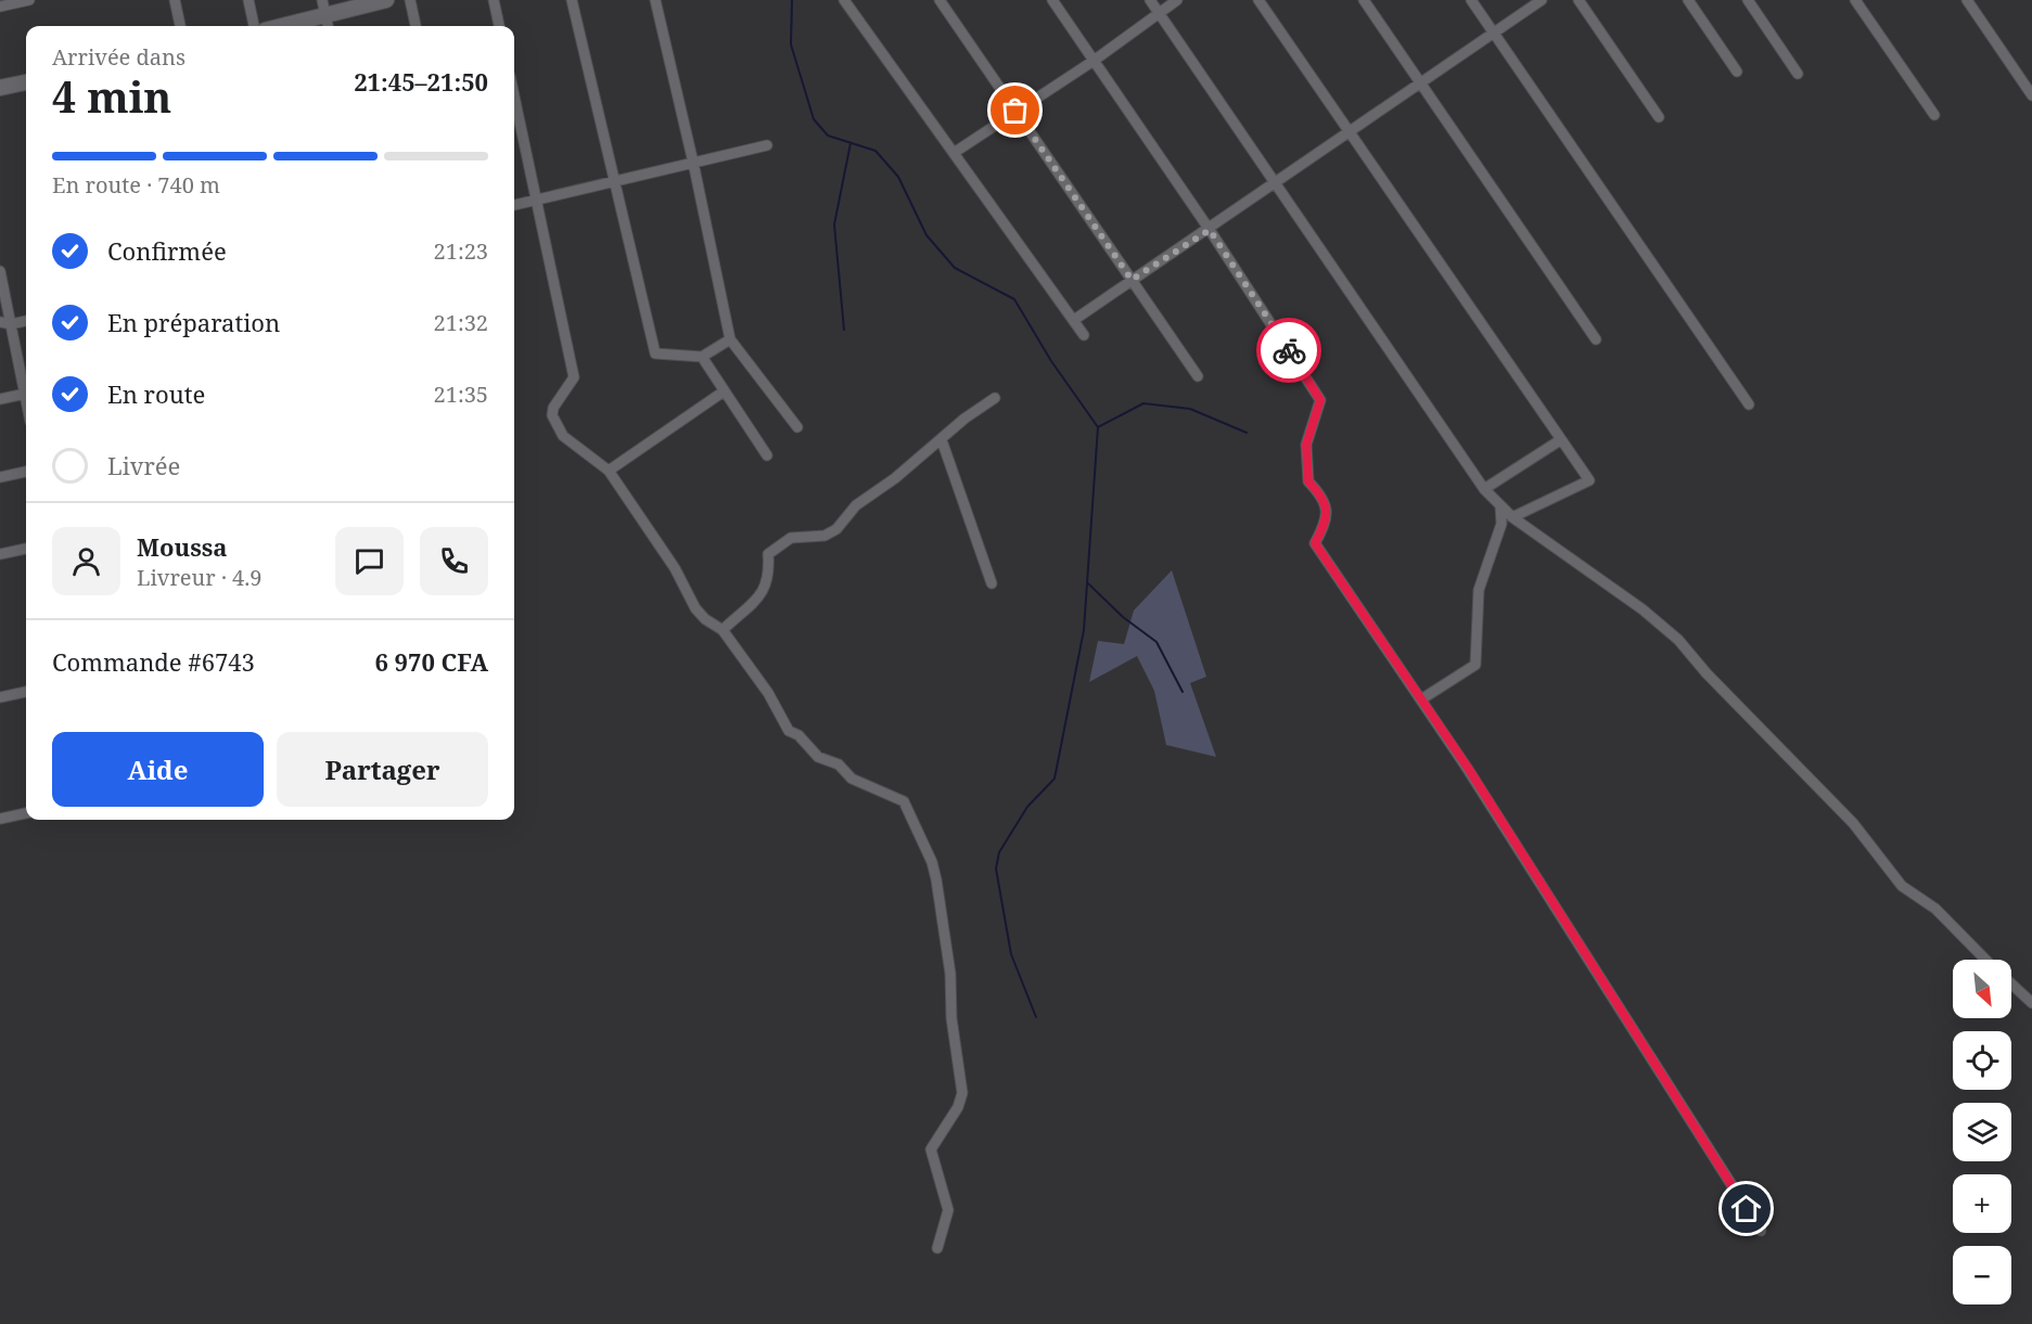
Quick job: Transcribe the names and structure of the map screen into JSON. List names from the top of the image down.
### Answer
{
  "north": "bottom right",
  "page": {
    "heading": ["4 min", "Arrivée dans", "21:45–21:50"],
    "panel": [
      "Moussa",
      "Livreur · 4.9",
      "Commande #6743",
      "6 970 CFA"
    ],
    "bar": "En route · 740 m",
    "list": [
      ["Confirmée", "21:23"],
      ["En préparation", "21:32"],
      ["En route", "21:35"],
      "Livrée"
    ],
    "buttons": ["Aide", "Partager"],
    "map_buttons": ["+", "−"]
  }
}
